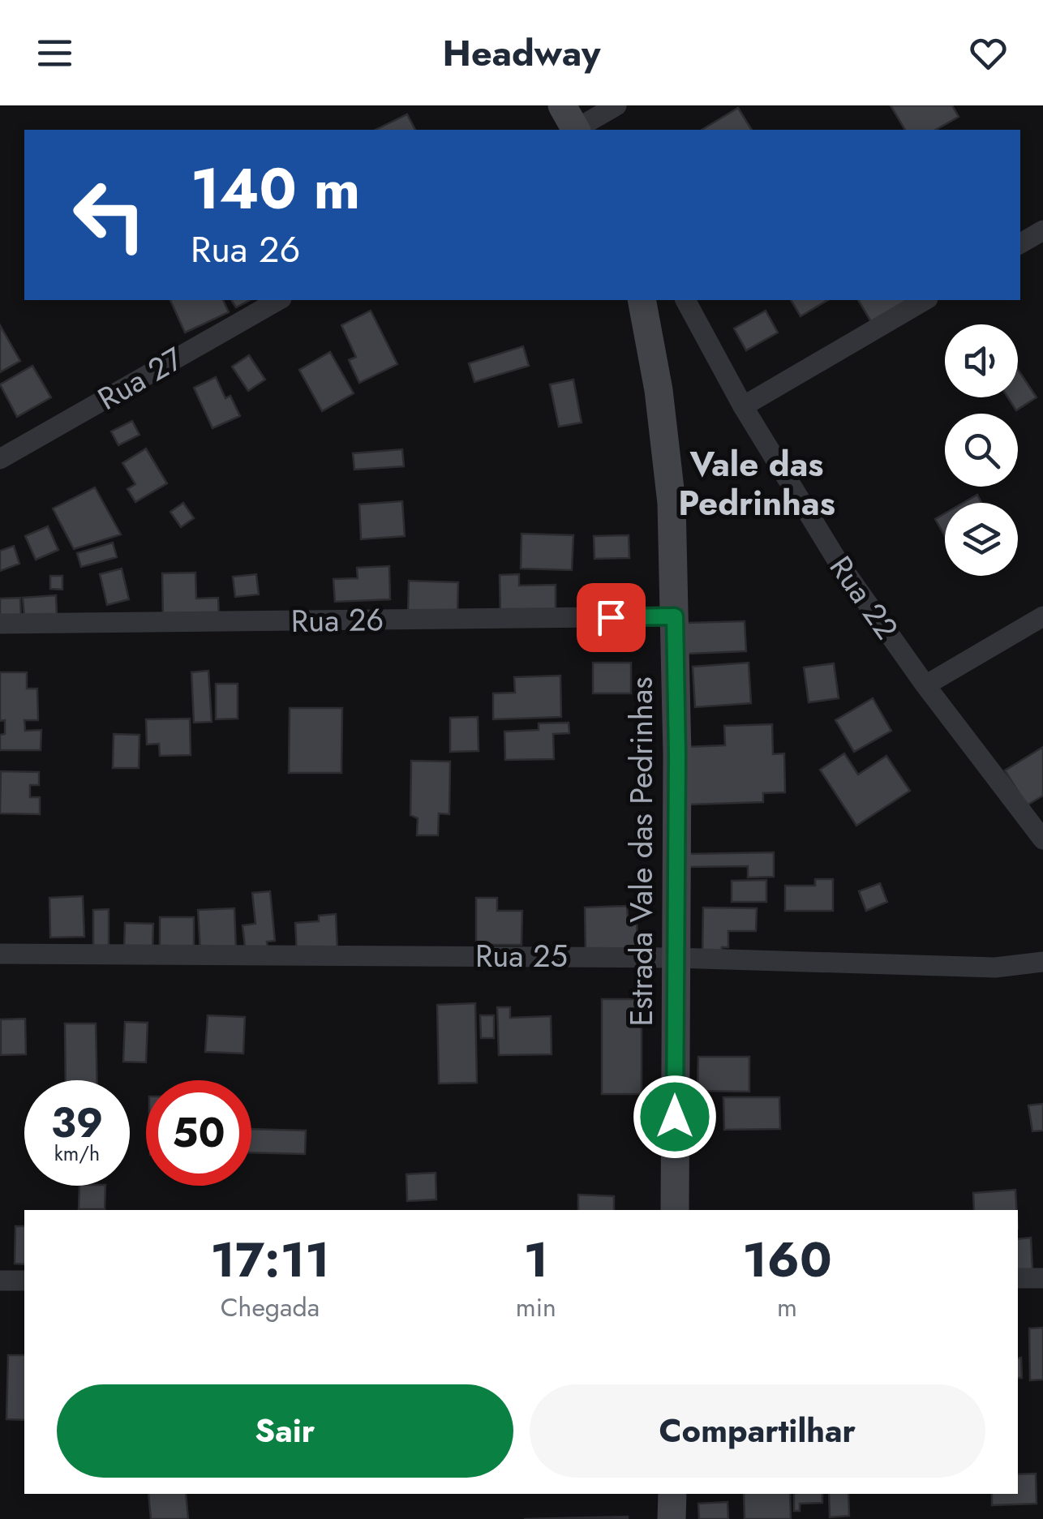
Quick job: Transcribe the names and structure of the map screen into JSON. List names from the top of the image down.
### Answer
{
  "streets": {
    "main road": ["Estrada Vale das Pedrinhas"],
    "street": [
      "Rua 27",
      "Rua 22",
      "Rua 26",
      "Rua 25"
    ]
  },
  "crossings": [
    ["Rua 26", "Estrada Vale das Pedrinhas"],
    ["Estrada Vale das Pedrinhas", "Rua 25"]
  ],
  "districts": ["Vale das Pedrinhas"],
  "page": {
    "header": "Headway",
    "turn": ["140 m", "Rua 26"],
    "speed": "39 km/h",
    "limit": "50",
    "eta": [
      "17:11",
      "Chegada",
      "1",
      "min",
      "160",
      "m"
    ],
    "buttons": ["Sair", "Compartilhar"]
  }
}
